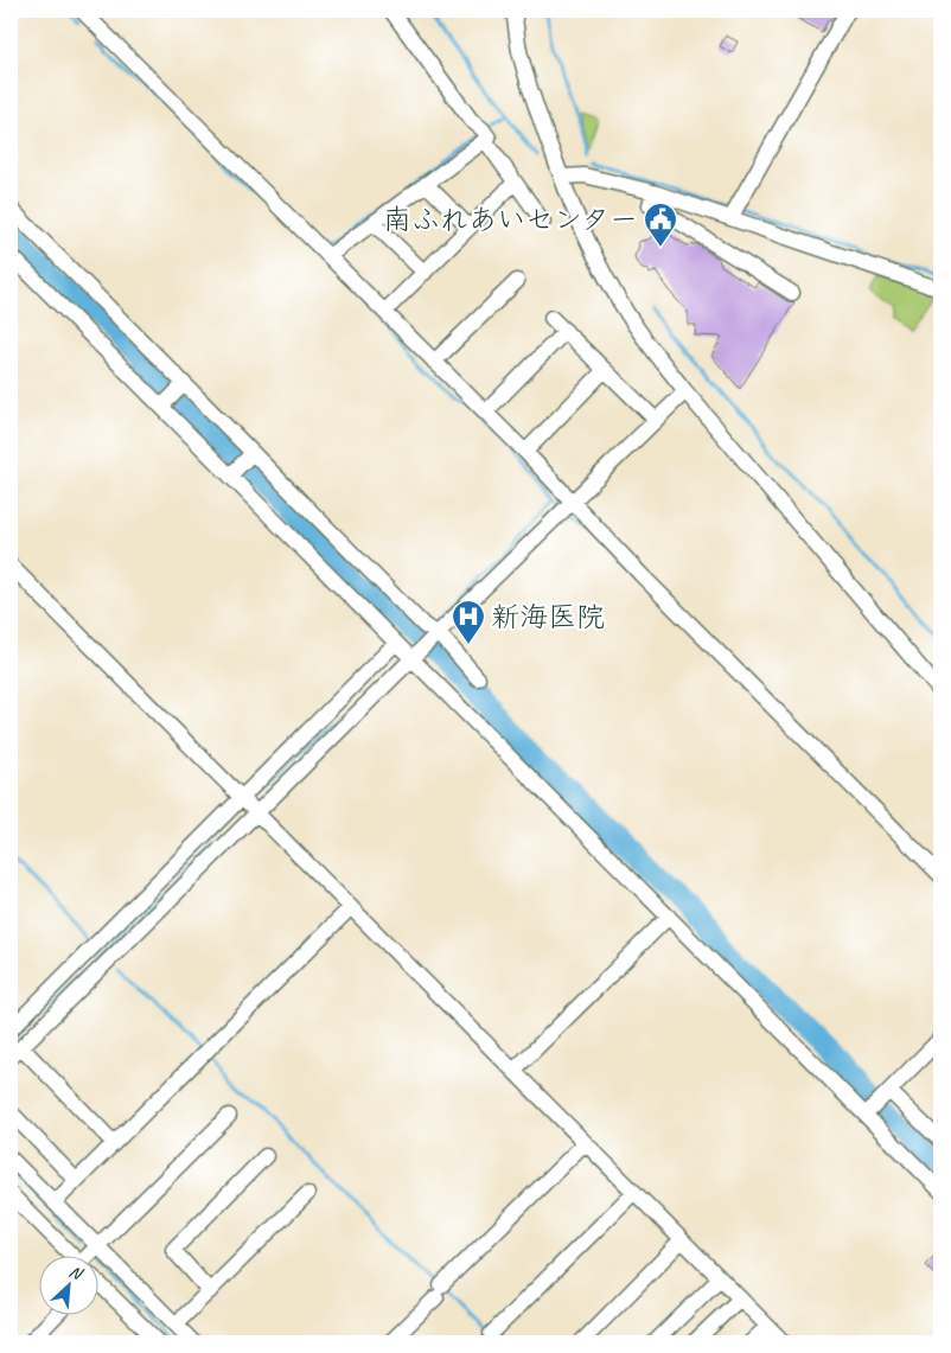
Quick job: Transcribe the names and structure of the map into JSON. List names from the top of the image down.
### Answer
{
  "places": {
    "public building": ["南ふれあいセンター"],
    "hospital": ["新海医院"]
  },
  "north": "top right"
}
